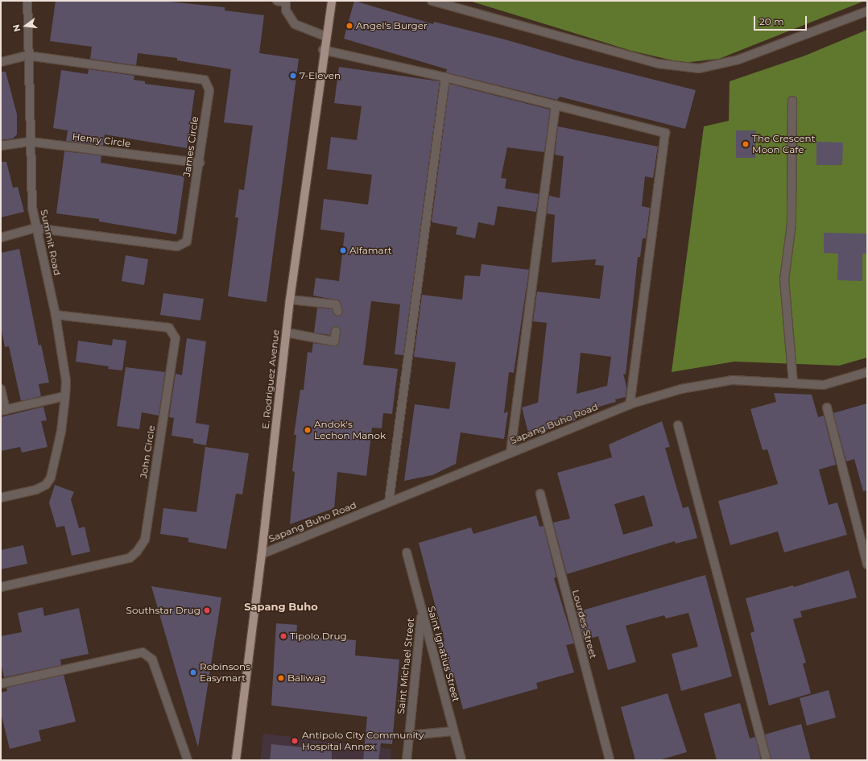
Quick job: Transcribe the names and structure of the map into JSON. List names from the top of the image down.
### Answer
{
  "streets": {
    "main road": ["E. Rodriguez Avenue"],
    "street": [
      "Henry Circle",
      "James Circle",
      "Summit Road",
      "Sapang Buho Road",
      "John Circle",
      "Lourdes Street",
      "Saint Ignatius Street",
      "Saint Michael Street"
    ]
  },
  "crossings": [
    ["Henry Circle", "James Circle"],
    ["Henry Circle", "Summit Road"],
    ["James Circle", "Summit Road"],
    ["Summit Road", "John Circle"],
    ["E. Rodriguez Avenue", "Sapang Buho Road"],
    ["Saint Ignatius Street", "Saint Michael Street"]
  ],
  "districts": ["Sapang Buho"],
  "places": [
    "Angel's Burger",
    "7-Eleven",
    "The Crescent Moon Cafe",
    "Alfamart",
    "Andok's Lechon Manok",
    "Southstar Drug",
    "Tipolo Drug",
    "Robinsons Easymart",
    "Baliwag",
    "Antipolo City Community Hospital Annex"
  ],
  "scale_bar": "20 m",
  "north": "left"
}
